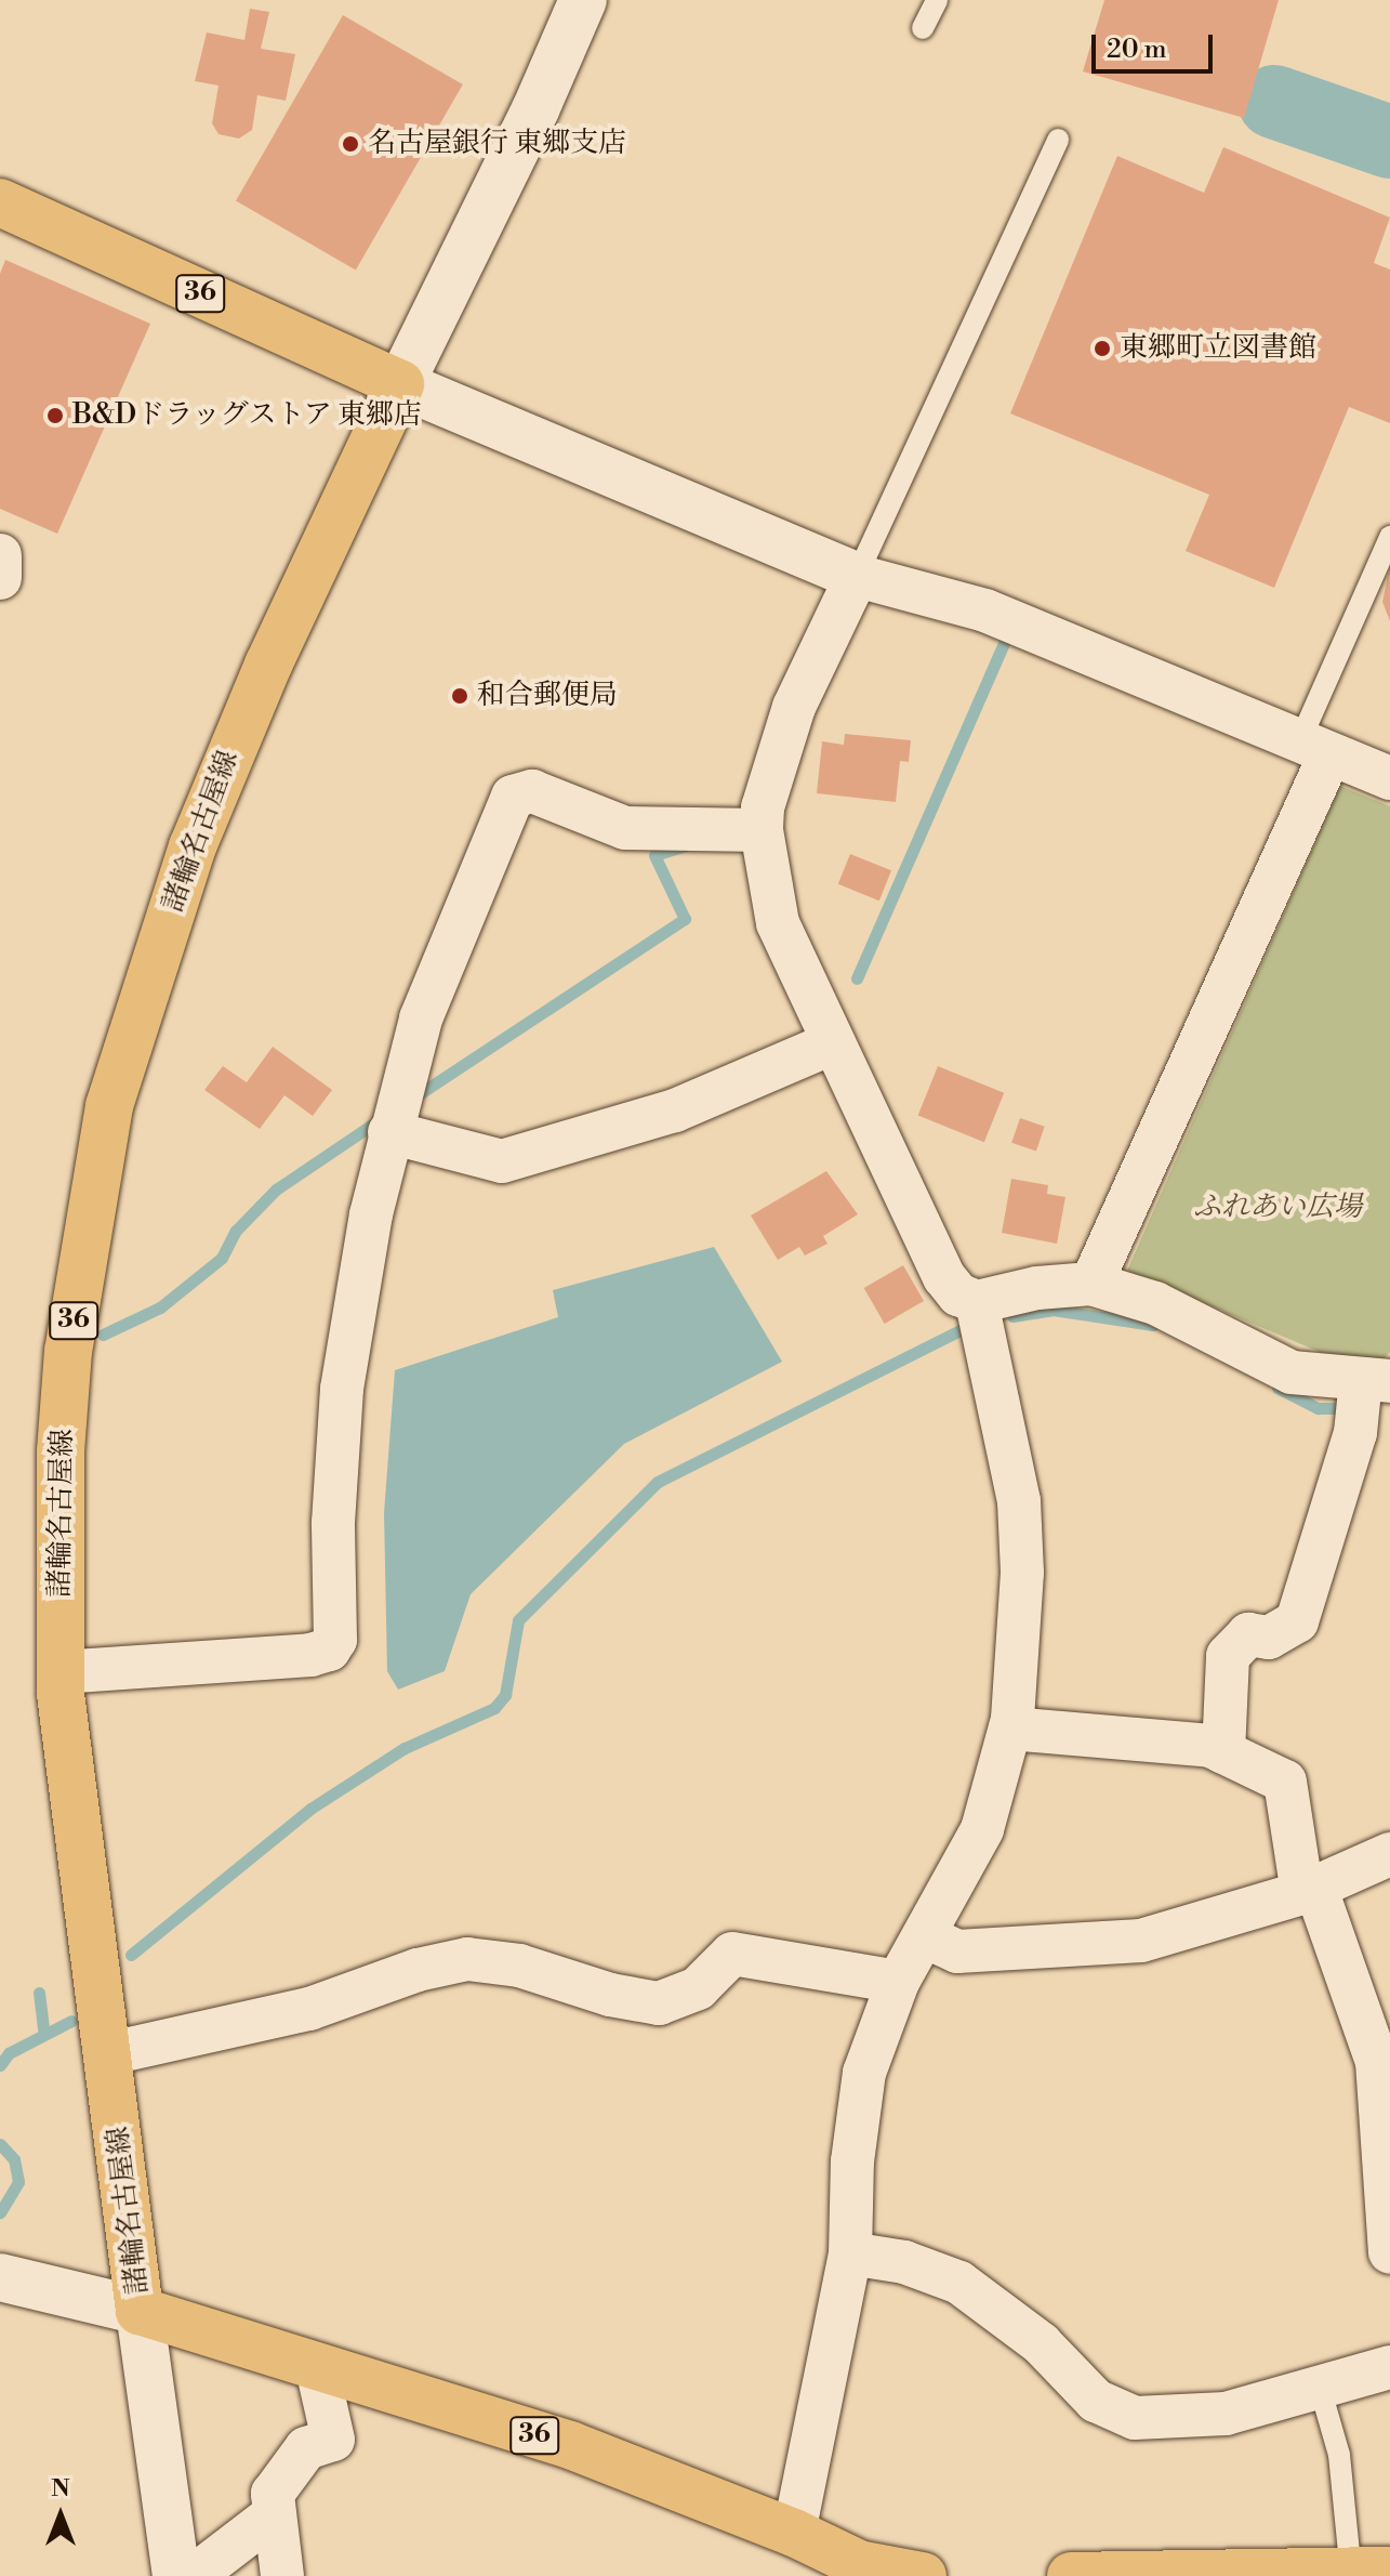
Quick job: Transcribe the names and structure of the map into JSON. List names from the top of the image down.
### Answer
{
  "streets": {
    "main road": ["36", "諸輪名古屋線"]
  },
  "crossings": [
    ["36", "諸輪名古屋線"]
  ],
  "parks": ["ふれあい広場"],
  "places": [
    "名古屋銀行 東郷支店",
    "東郷町立図書館",
    "B&Dドラッグストア 東郷店",
    "和合郵便局"
  ],
  "scale_bar": "20 m",
  "north": "top"
}
